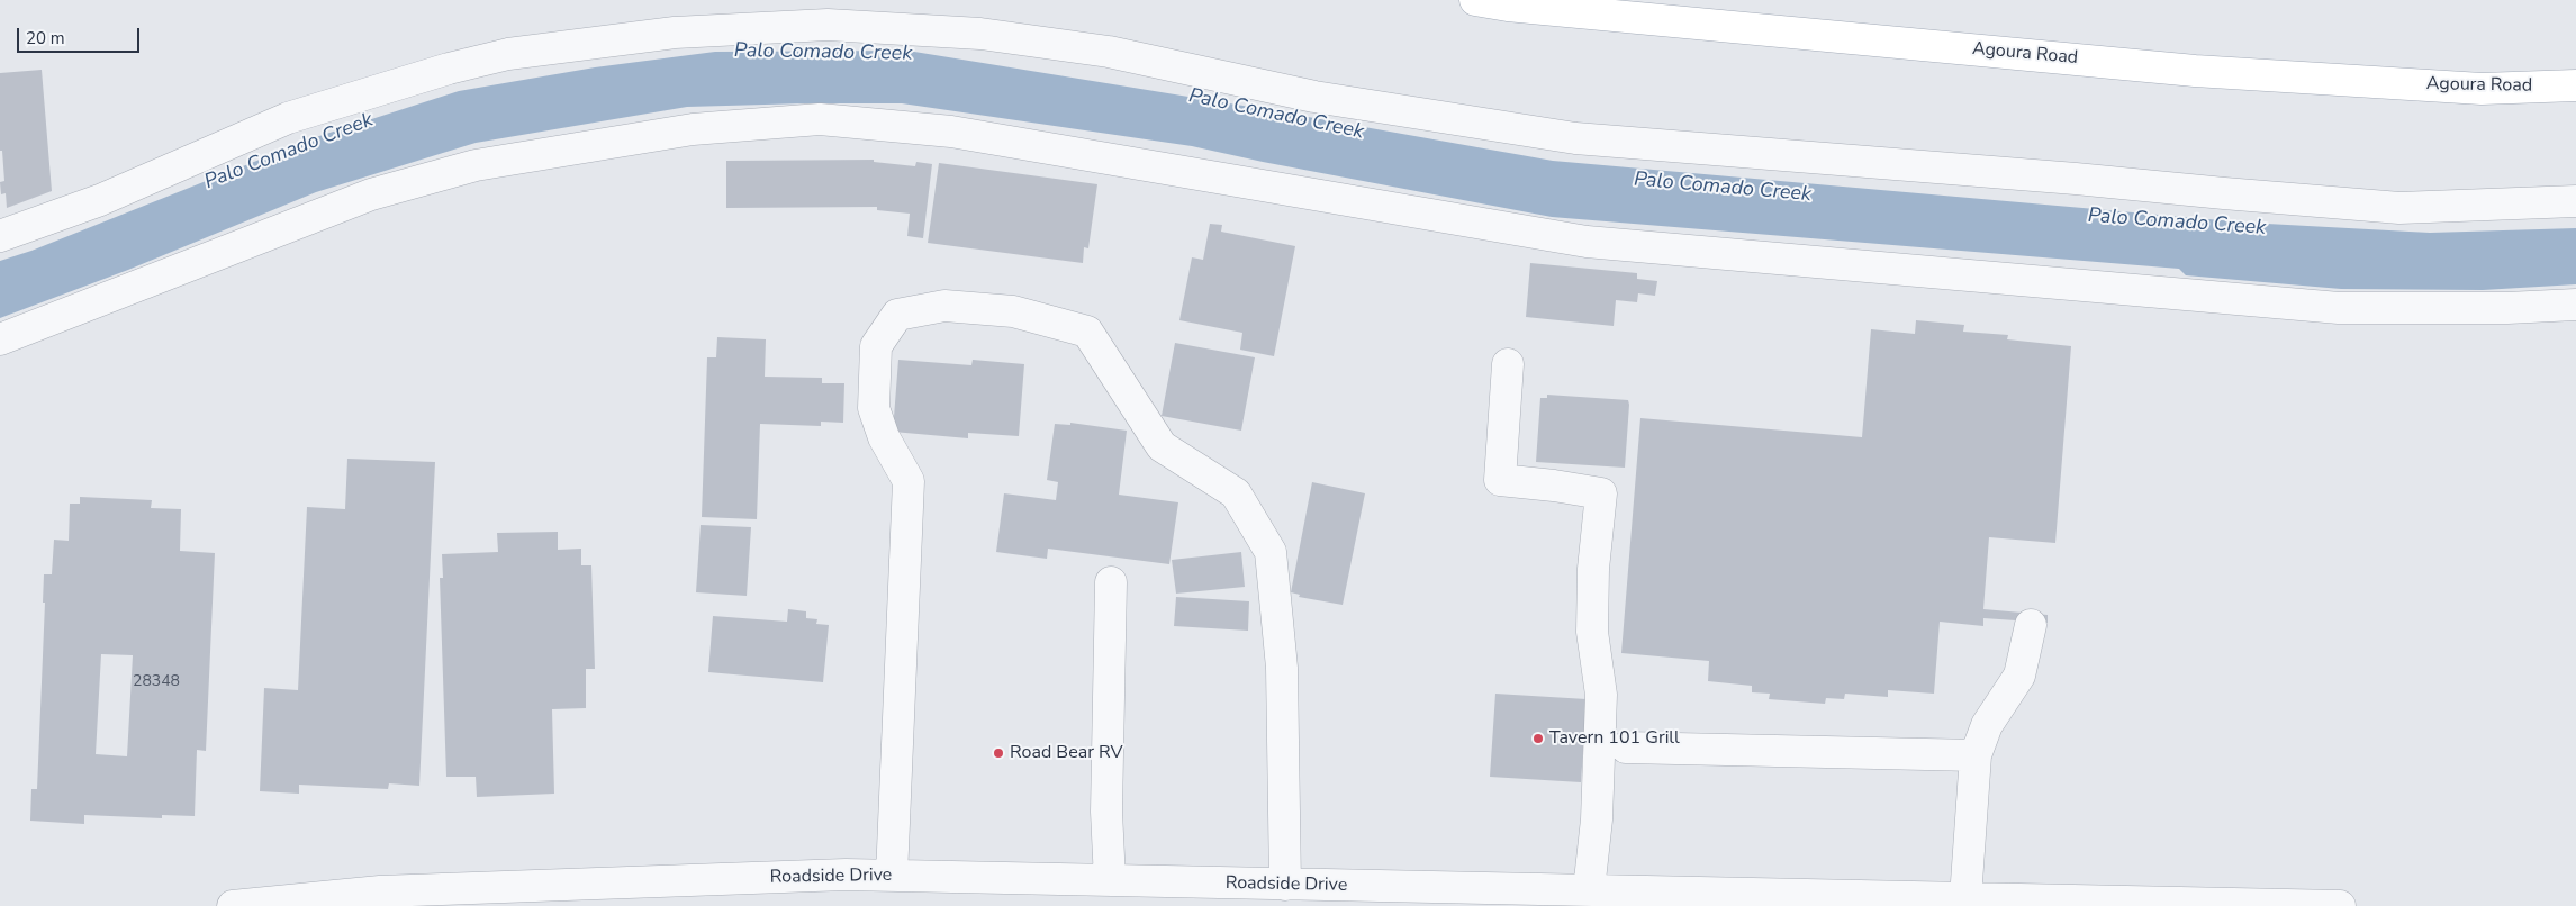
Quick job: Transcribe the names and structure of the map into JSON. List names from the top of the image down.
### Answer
{
  "streets": {
    "main road": ["Agoura Road"],
    "street": ["Roadside Drive"]
  },
  "water": ["Palo Comado Creek"],
  "places": ["Tavern 101 Grill", "Road Bear RV"],
  "house_numbers": ["28348"],
  "scale_bar": "20 m"
}
